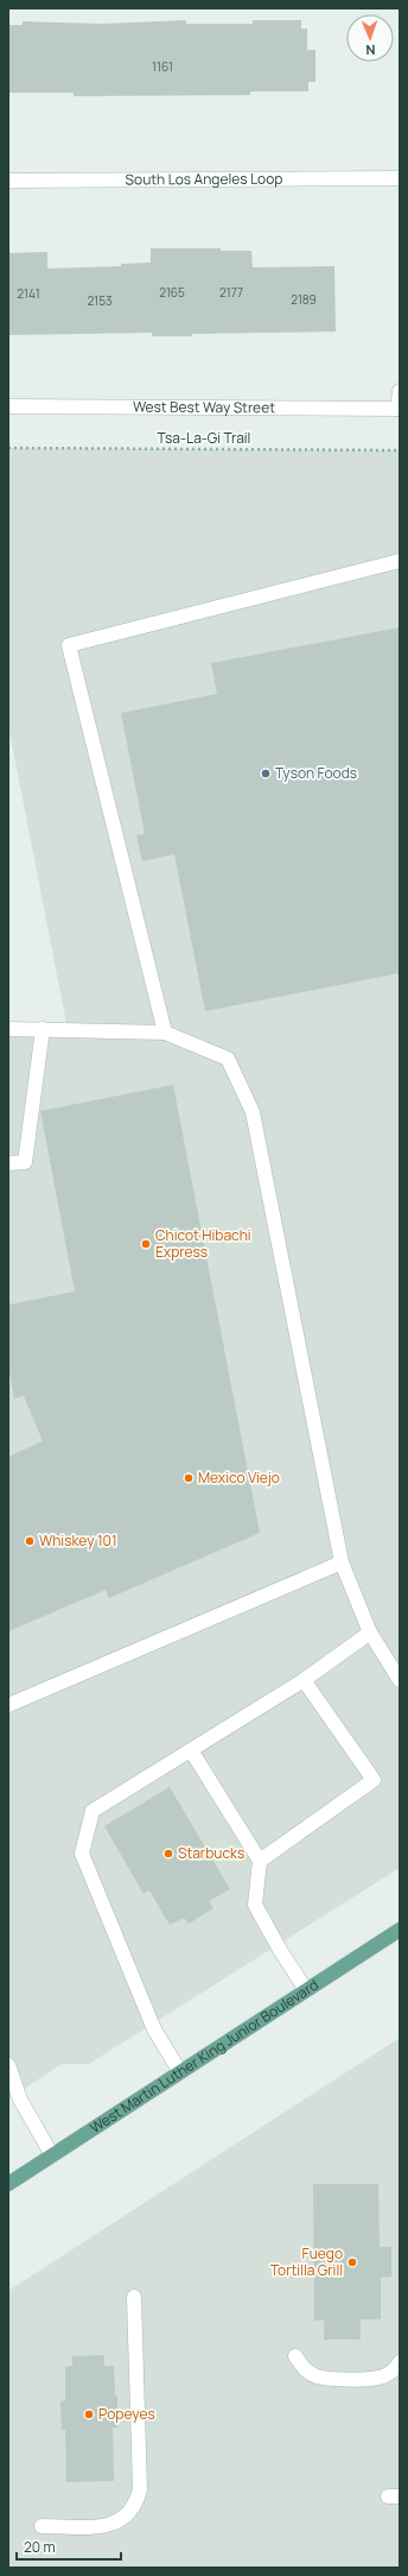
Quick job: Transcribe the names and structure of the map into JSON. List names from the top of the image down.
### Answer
{
  "streets": {
    "main road": ["West Martin Luther King Junior Boulevard"],
    "street": ["South Los Angeles Loop", "West Best Way Street"],
    "path": ["Tsa-La-Gi Trail"]
  },
  "places": [
    "Tyson Foods",
    "Chicot Hibachi Express",
    "Mexico Viejo",
    "Whiskey 101",
    "Starbucks",
    "Fuego Tortilla Grill",
    "Popeyes"
  ],
  "house_numbers": [
    "1161",
    "2165",
    "2177",
    "2141",
    "2189",
    "2153"
  ],
  "scale_bar": "20 m",
  "north": "bottom"
}
